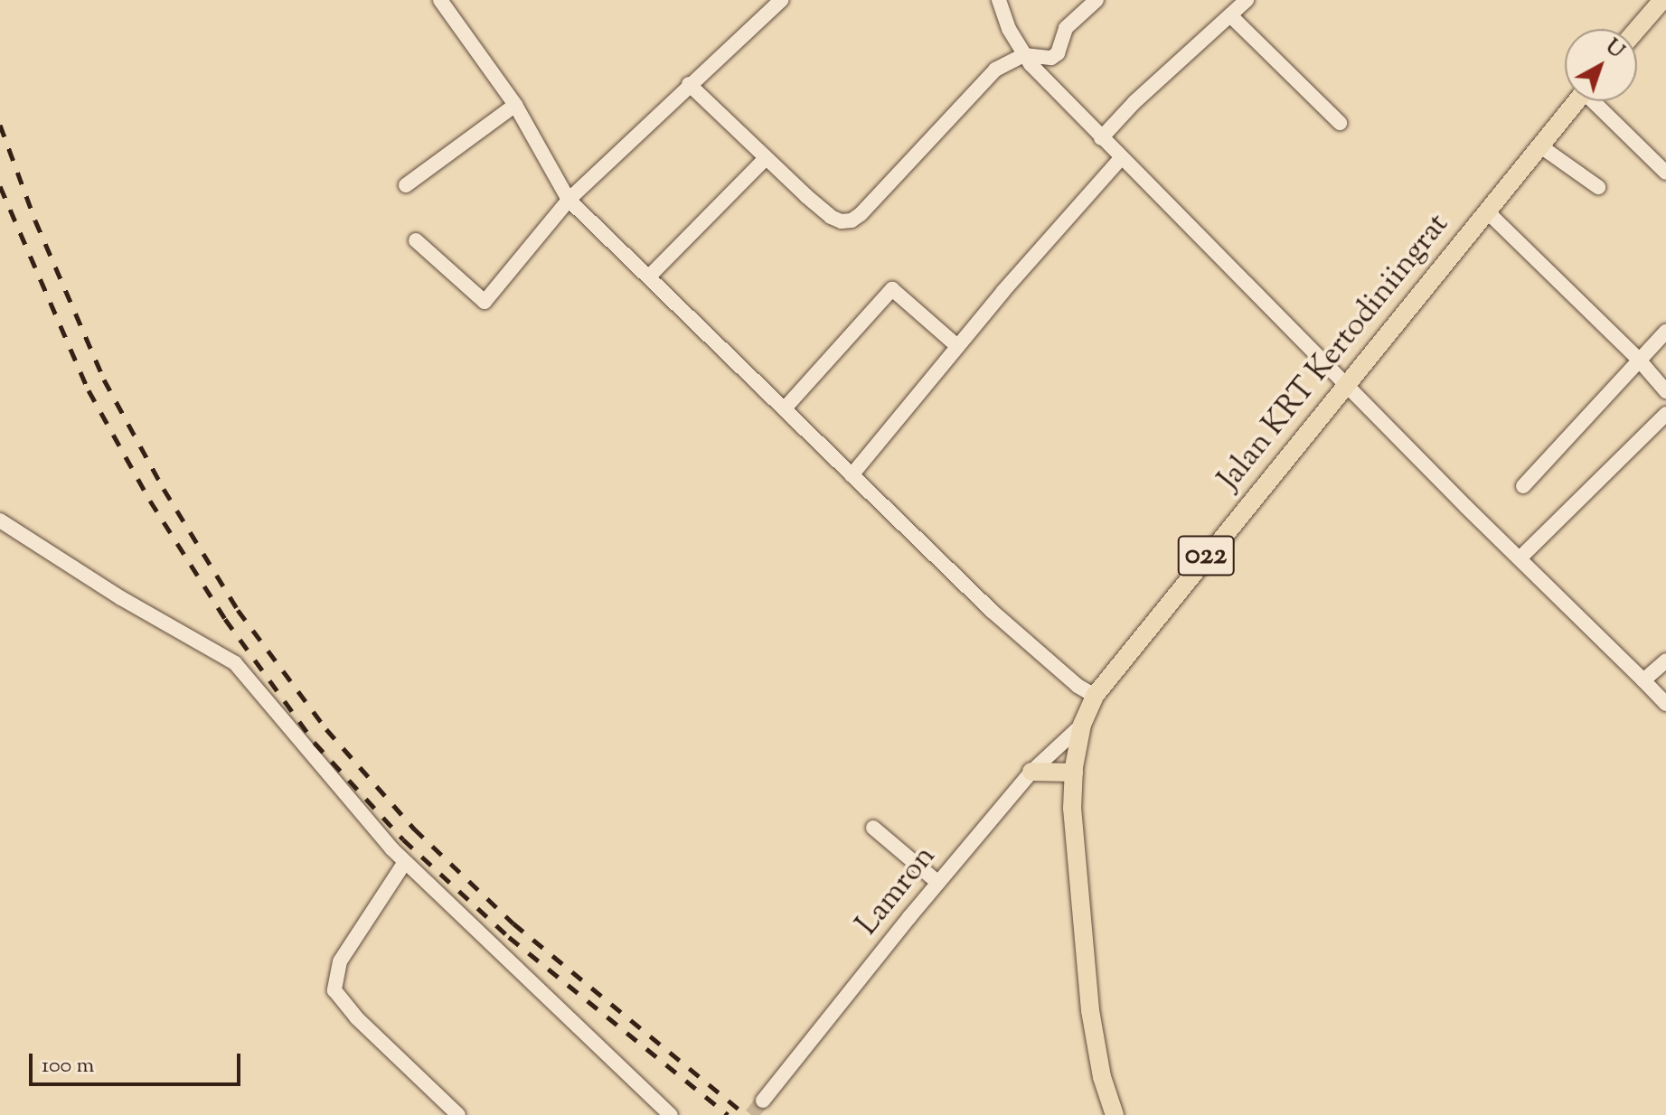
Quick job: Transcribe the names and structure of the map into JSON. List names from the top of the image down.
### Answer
{
  "streets": {
    "main road": ["Jalan KRT Kertodiniingrat", "022"],
    "street": ["Lamron"]
  },
  "crossings": [
    ["Jalan KRT Kertodiniingrat", "Lamron"]
  ],
  "scale_bar": "100 m",
  "north": "top right"
}
